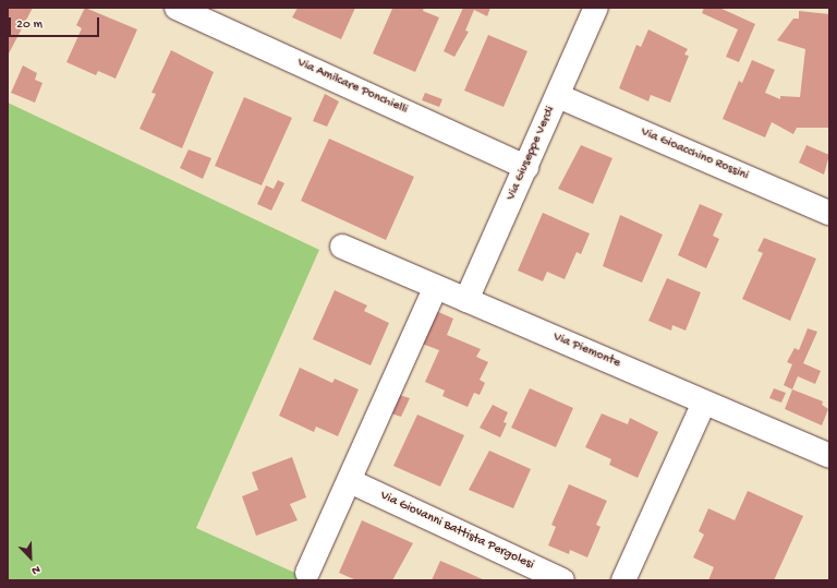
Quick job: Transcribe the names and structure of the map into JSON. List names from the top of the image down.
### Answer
{
  "streets": {
    "street": [
      "Via Amilcare Ponchielli",
      "Via Giuseppe Verdi",
      "Via Gioacchino Rossini",
      "Via Piemonte",
      "Via Giovanni Battista Pergolesi"
    ]
  },
  "crossings": [
    ["Via Amilcare Ponchielli", "Via Giuseppe Verdi"],
    ["Via Giuseppe Verdi", "Via Gioacchino Rossini"],
    ["Via Giuseppe Verdi", "Via Piemonte"]
  ],
  "scale_bar": "20 m",
  "north": "bottom right"
}
